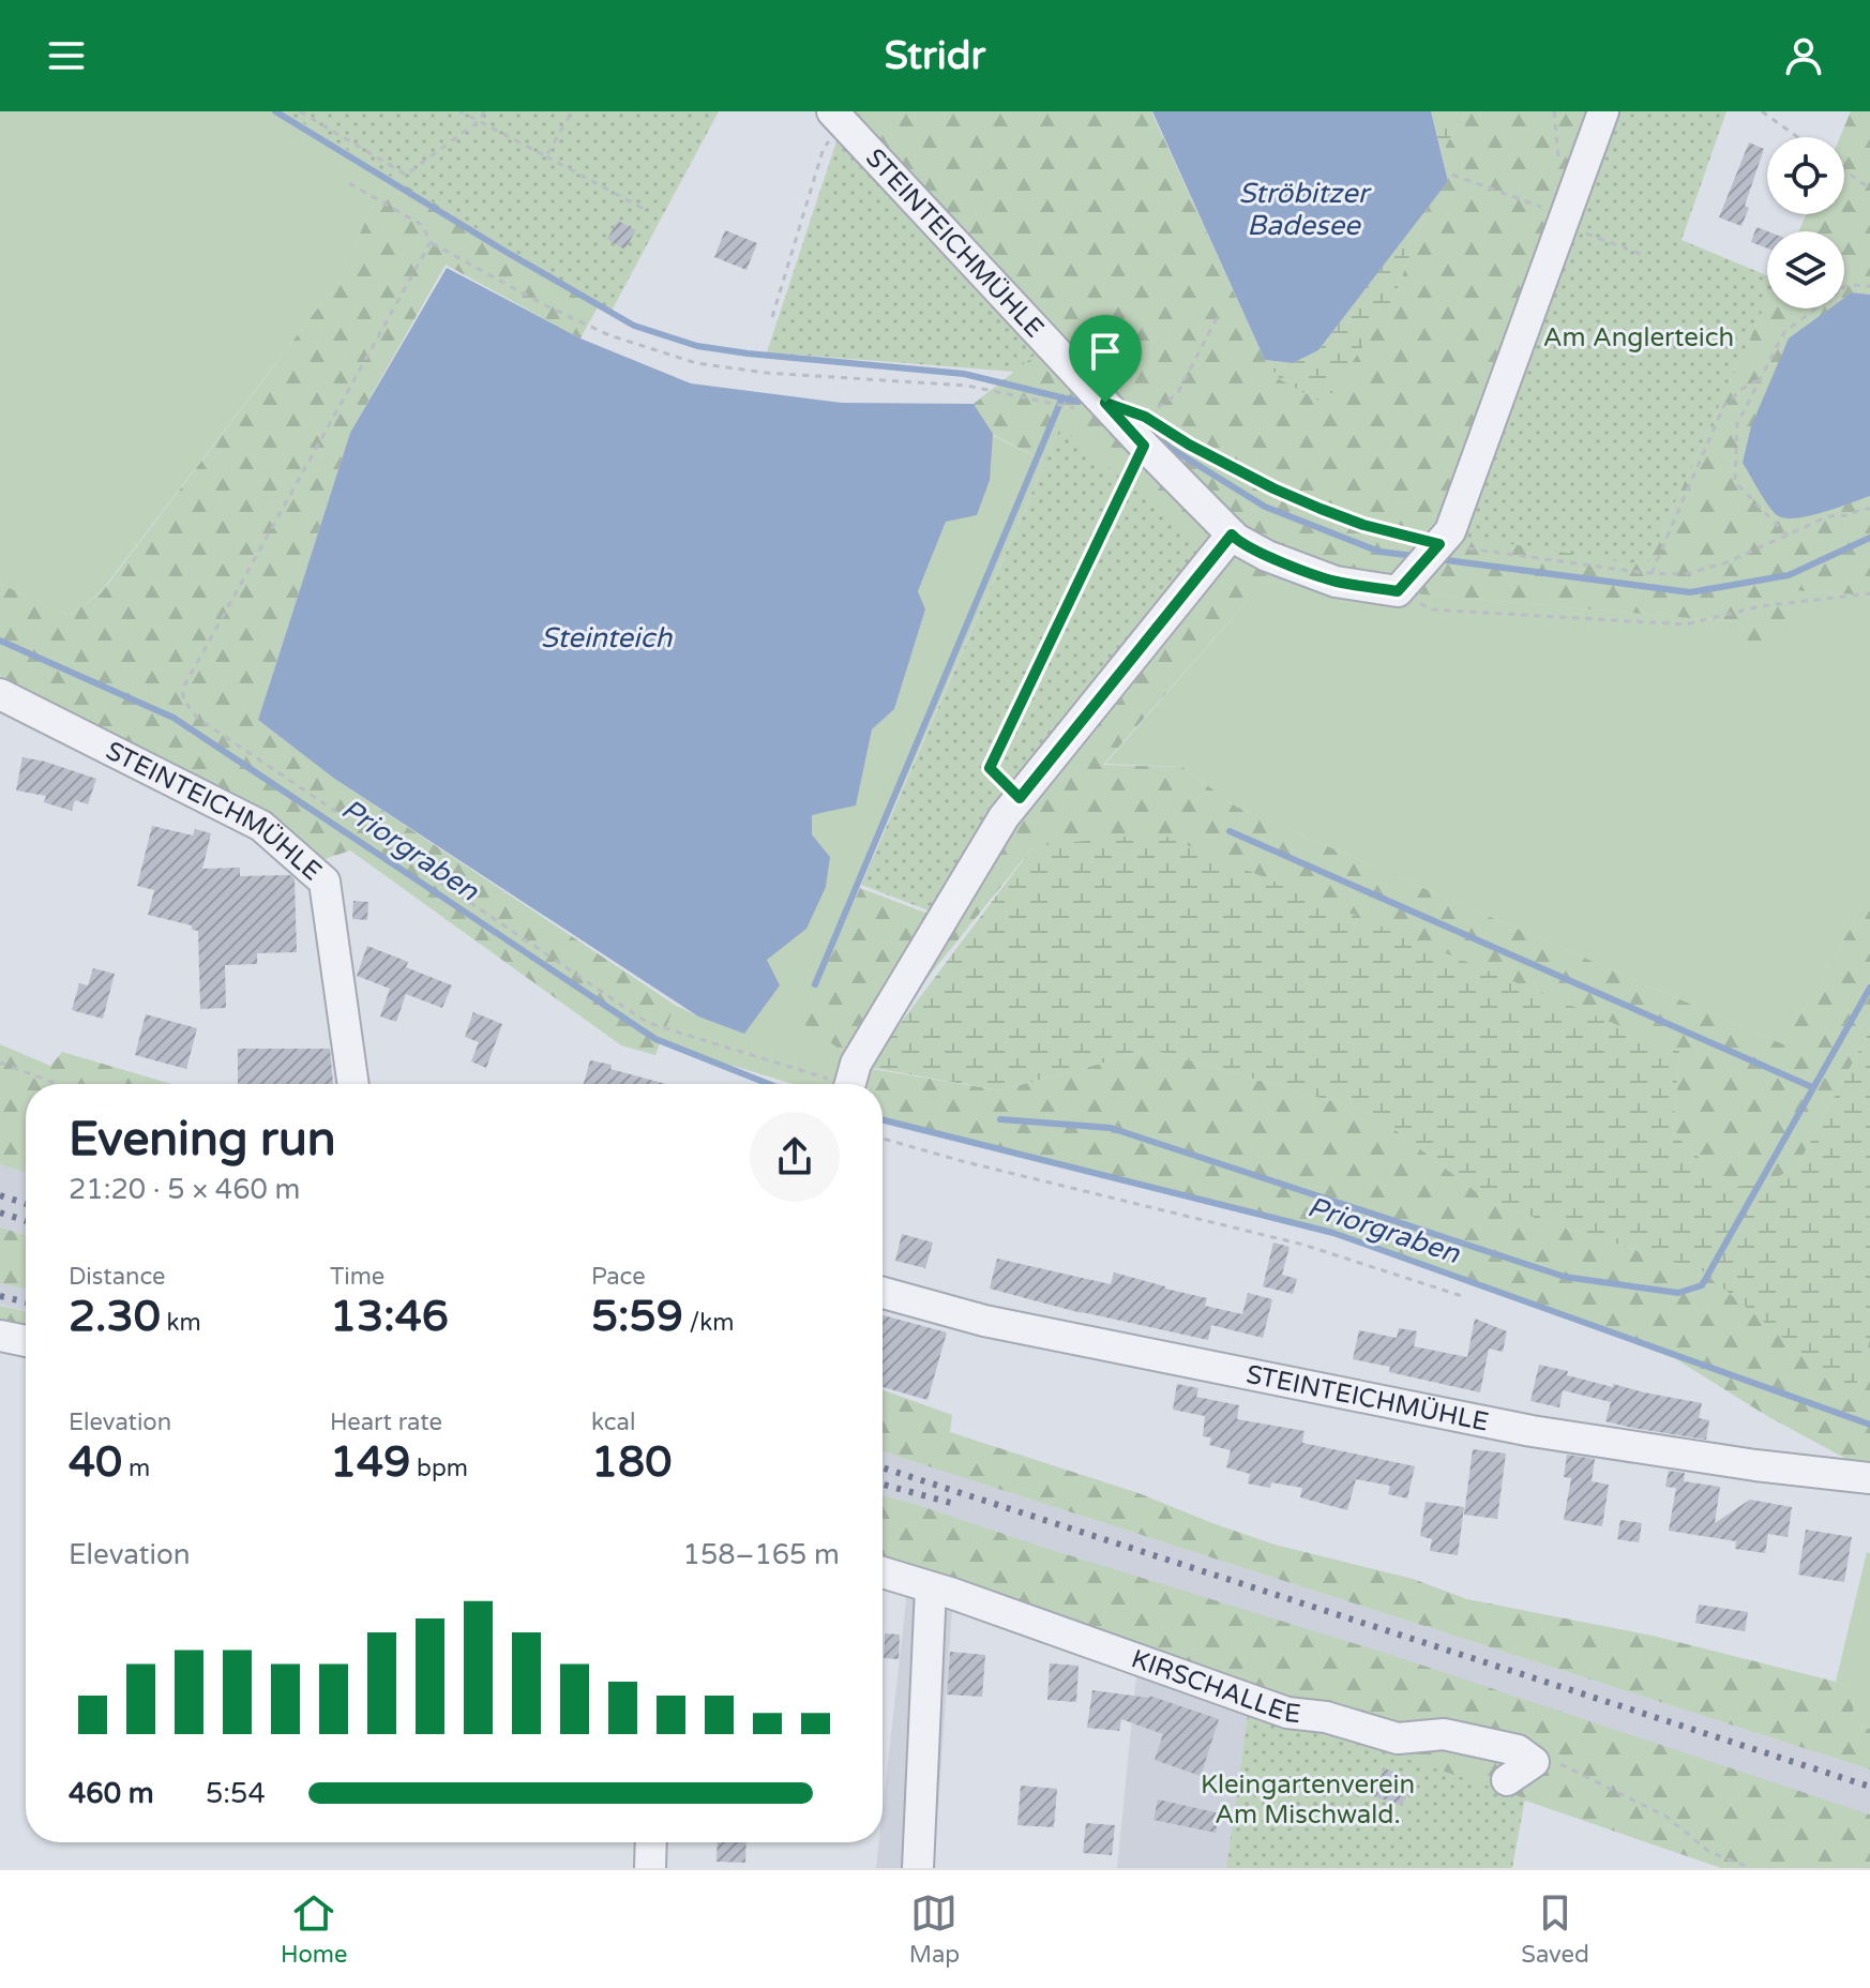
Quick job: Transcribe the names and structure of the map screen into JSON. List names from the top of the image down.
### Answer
{
  "streets": {
    "street": ["STEINTEICHMÜHLE", "KIRSCHALLEE"]
  },
  "water": ["Ströbitzer Badesee", "Steinteich", "Priorgraben"],
  "parks": ["Am Anglerteich", "Kleingartenverein Am Mischwald."],
  "page": {
    "header": "Stridr",
    "heading": ["Evening run", "21:20 · 5 × 460 m"],
    "stats": [
      ["Distance", "2.30 km"],
      ["Time", "13:46"],
      ["Pace", "5:59 /km"],
      ["Elevation", "40 m"],
      ["Heart rate", "149 bpm"],
      ["kcal", "180"]
    ],
    "chart": ["Elevation", "158–165 m"],
    "list": [
      {
        "name": "460 m",
        "note": "5:54"
      }
    ],
    "tabs": ["Home", "Map", "Saved"]
  }
}
